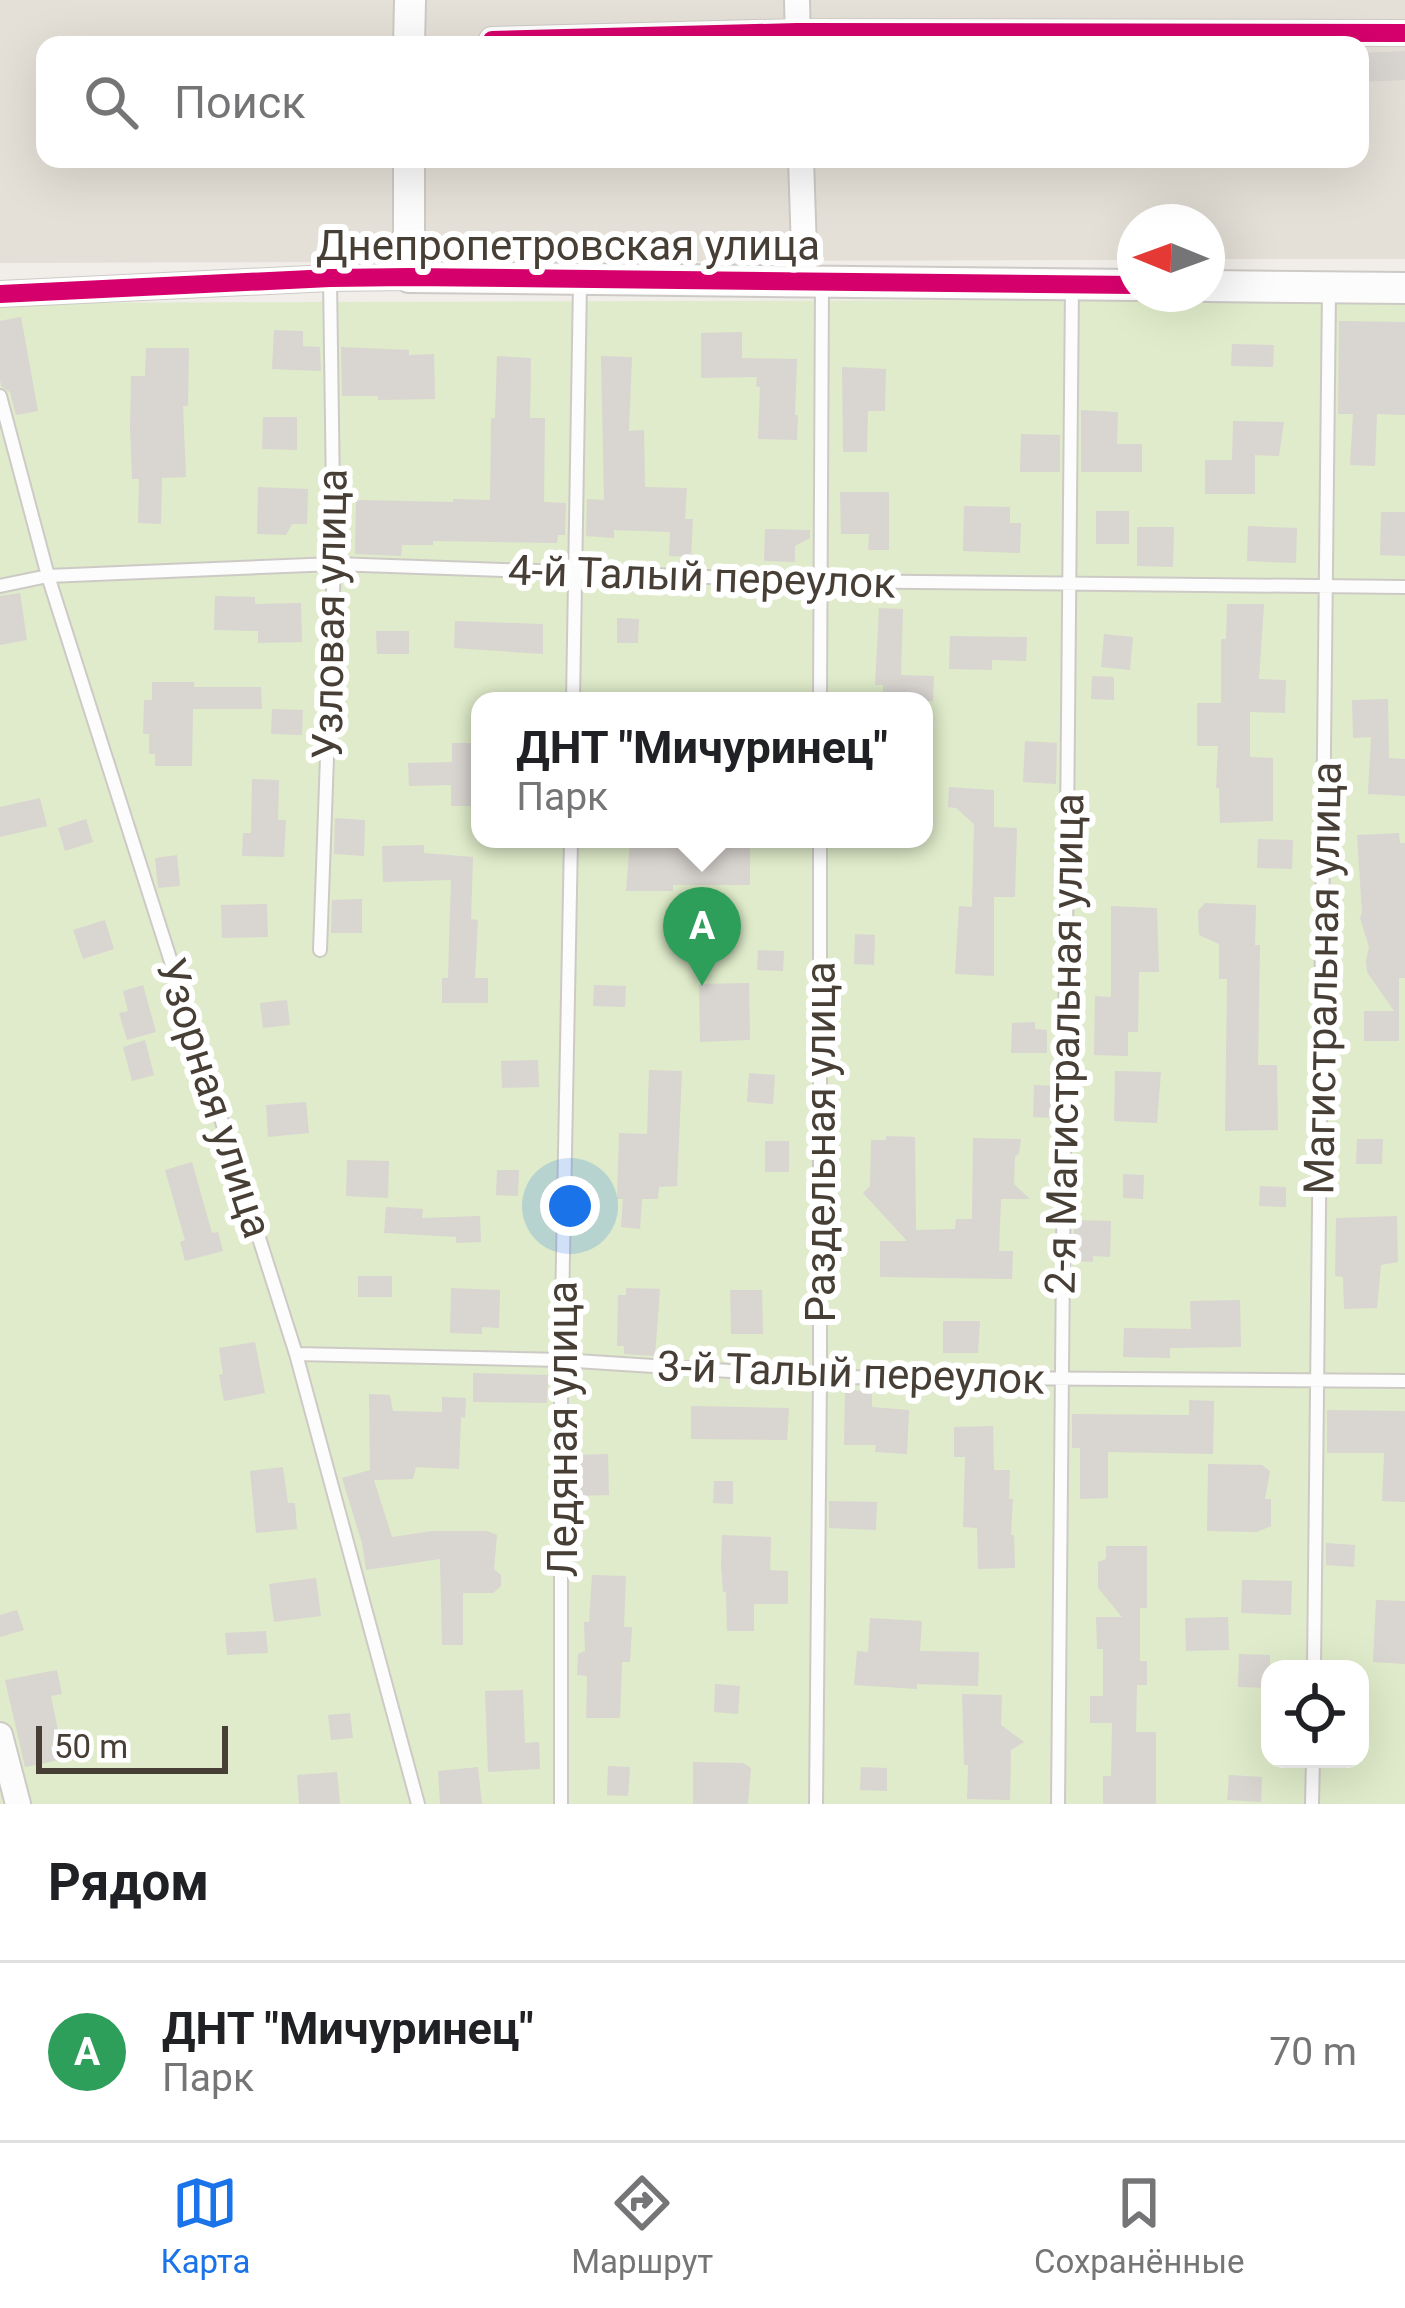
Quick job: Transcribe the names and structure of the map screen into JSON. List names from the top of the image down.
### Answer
{
  "streets": {
    "street": ["Днепропетровская улица"],
    "lane": [
      "4-й Талый переулок",
      "Узловая улица",
      "Магистральная улица",
      "2-я Магистральная улица",
      "Узорная улица",
      "Раздельная улица",
      "3-й Талый переулок",
      "Ледяная улица"
    ]
  },
  "crossings": [
    ["Днепропетровская улица", "Узловая улица"],
    ["Днепропетровская улица", "2-я Магистральная улица"],
    ["4-й Талый переулок", "Узловая улица"],
    ["4-й Талый переулок", "Магистральная улица"],
    ["4-й Талый переулок", "2-я Магистральная улица"],
    ["4-й Талый переулок", "Узорная улица"],
    ["Магистральная улица", "3-й Талый переулок"],
    ["2-я Магистральная улица", "3-й Талый переулок"],
    ["Узорная улица", "3-й Талый переулок"],
    ["Раздельная улица", "3-й Талый переулок"],
    ["3-й Талый переулок", "Ледяная улица"]
  ],
  "scale_bar": "50 m",
  "north": "left",
  "page": {
    "search": "Поиск",
    "popup": ["ДНТ \"Мичуринец\"", "Парк"],
    "pins": "A",
    "scale": "50 m",
    "heading": "Рядом",
    "list": [
      {
        "mark": "A",
        "name": "ДНТ \"Мичуринец\"",
        "note": "Парк",
        "value": "70 m"
      }
    ],
    "nav": ["Карта", "Маршрут", "Сохранённые"]
  }
}
